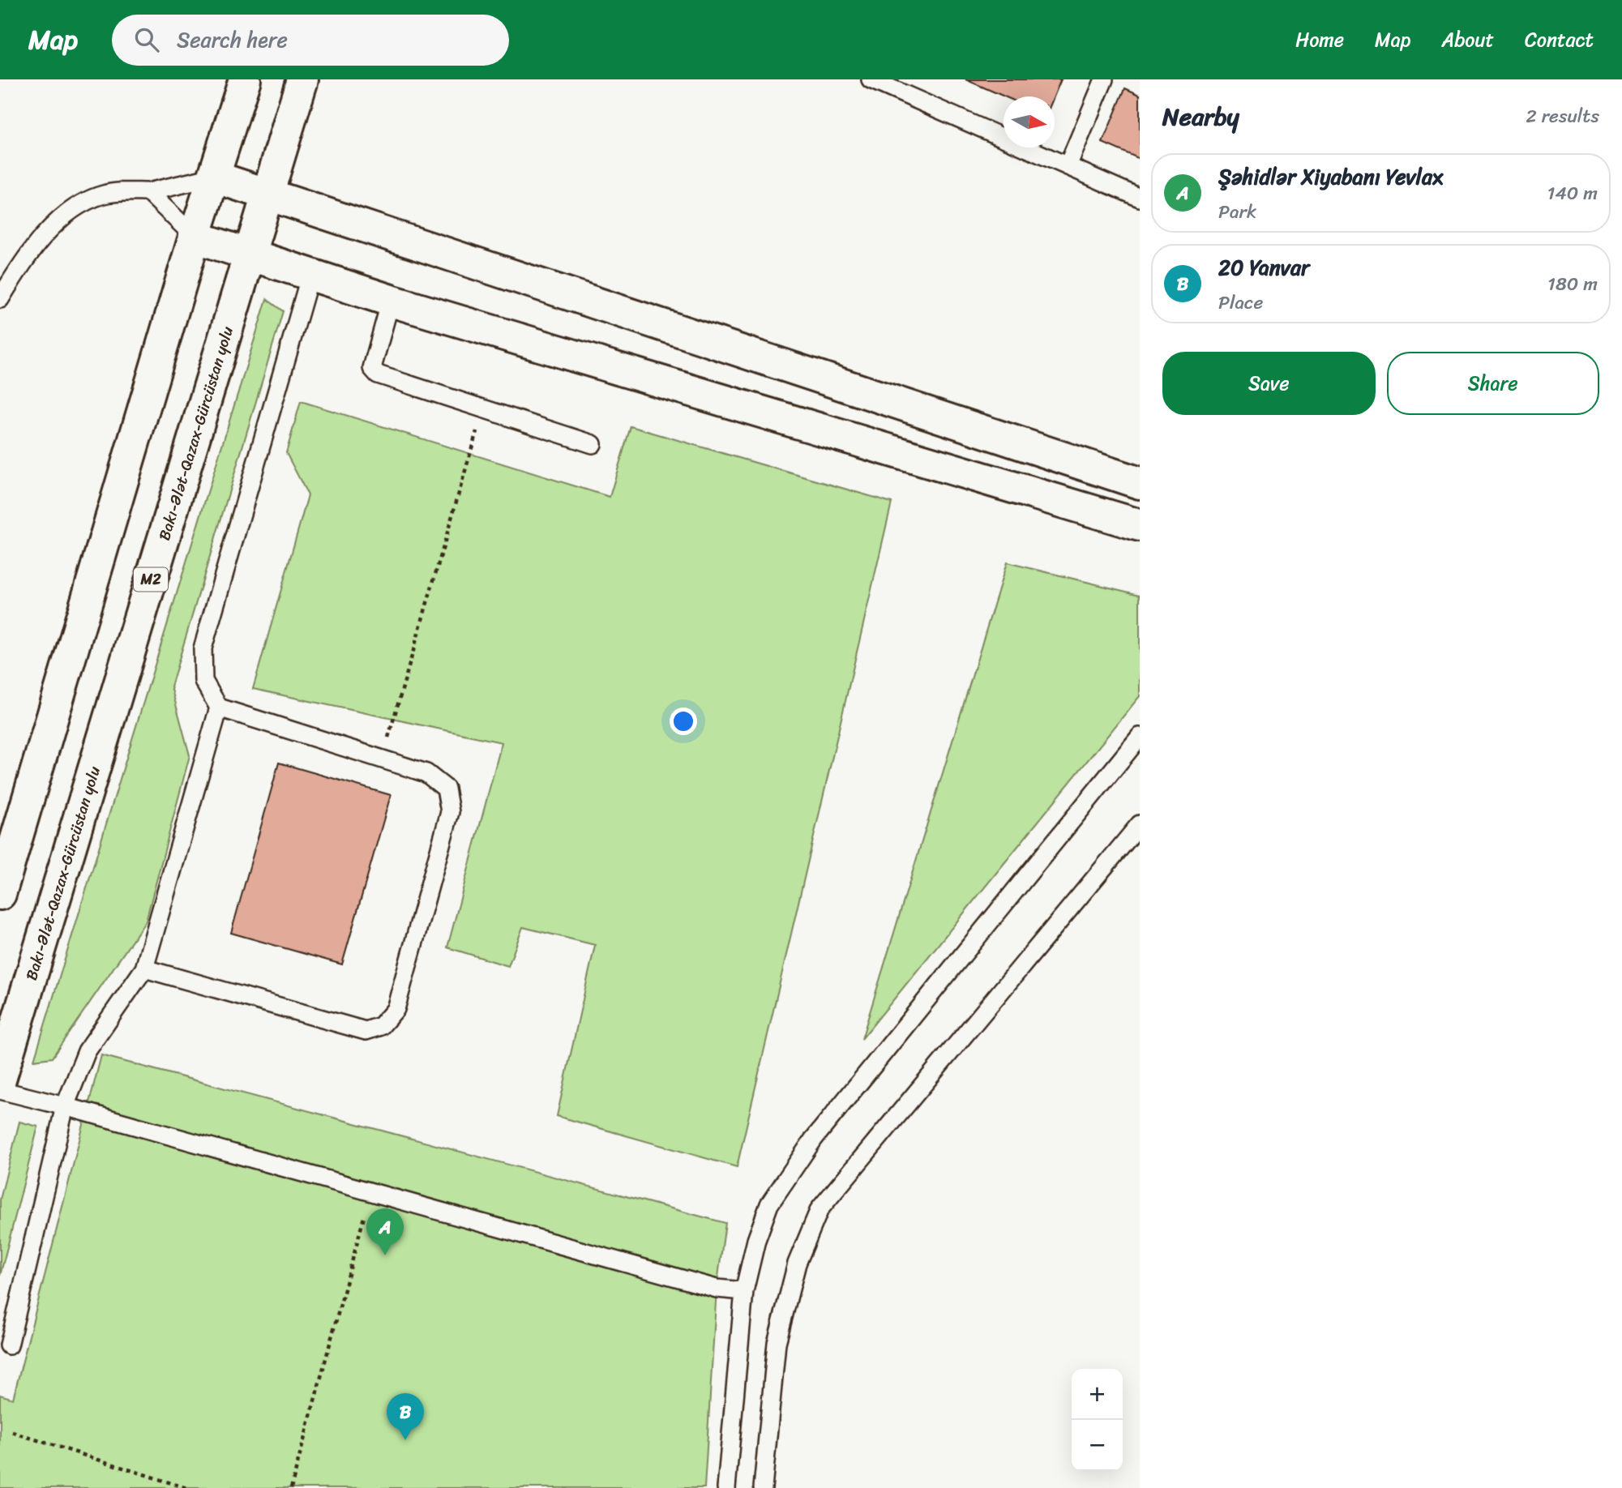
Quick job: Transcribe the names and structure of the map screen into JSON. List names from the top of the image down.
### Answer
{
  "streets": {
    "main road": ["Bakı-Ələt-Qazax-Gürcüstan yolu", "M2"]
  },
  "north": "right",
  "page": {
    "header": "Map",
    "search": "Search here",
    "nav": [
      "Home",
      "Map",
      "About",
      "Contact"
    ],
    "heading": ["Nearby", "2 results"],
    "list": [
      {
        "mark": "A",
        "name": "Şəhidlər Xiyabanı Yevlax",
        "note": "Park",
        "value": "140 m"
      },
      {
        "mark": "B",
        "name": "20 Yanvar",
        "note": "Place",
        "value": "180 m"
      }
    ],
    "buttons": ["Save", "Share"],
    "pins": ["A", "B"],
    "map_buttons": ["+", "−"]
  }
}
